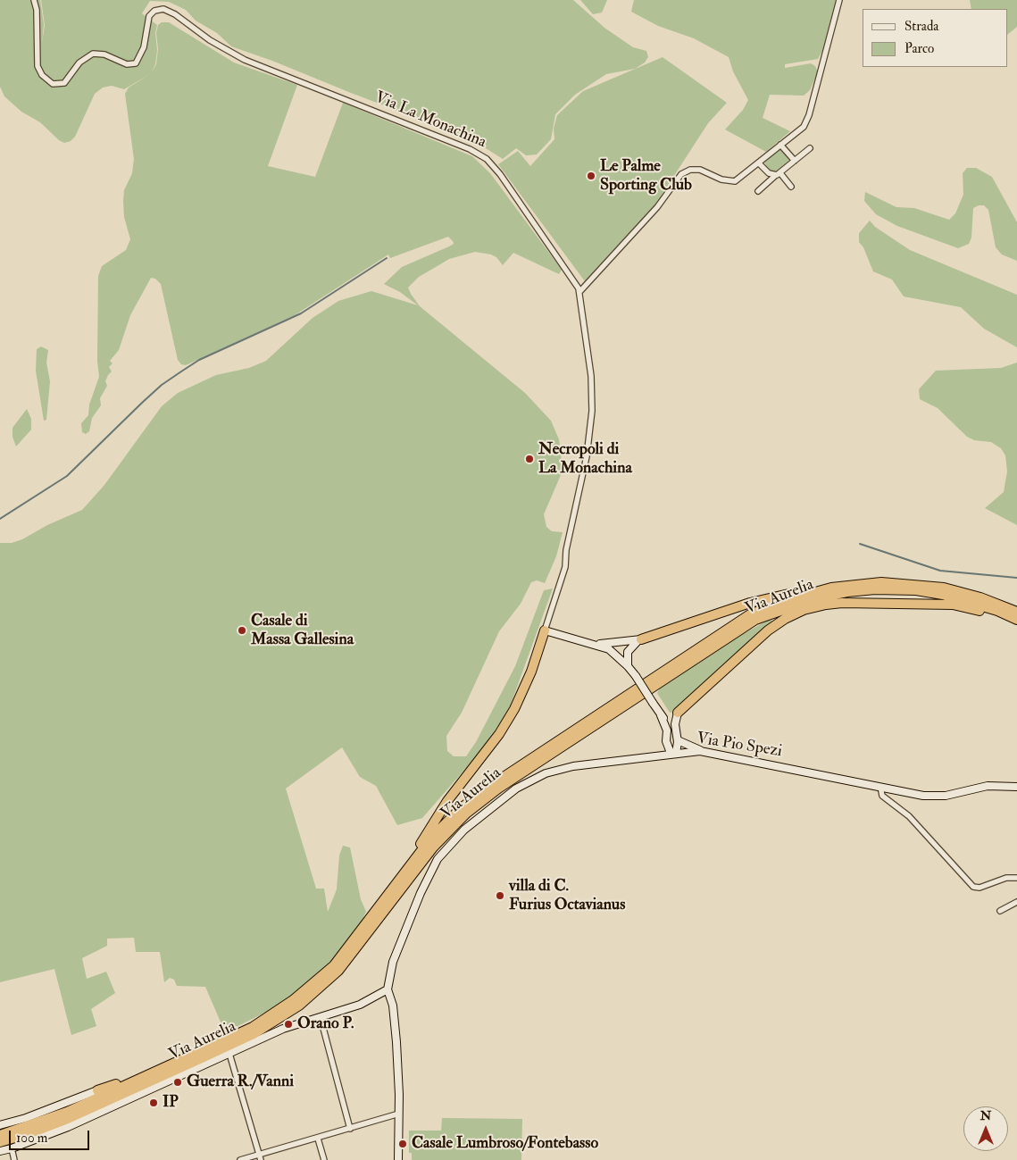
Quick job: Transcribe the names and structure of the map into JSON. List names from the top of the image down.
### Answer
{
  "streets": {
    "highway": ["Via Aurelia"],
    "street": ["Via La Monachina", "Via Pio Spezi"]
  },
  "crossings": [
    ["Via Aurelia", "Via Pio Spezi"]
  ],
  "places": [
    "Le Palme Sporting Club",
    "Necropoli di La Monachina",
    "Casale di Massa Gallesina",
    "villa di C. Furius Octavianus",
    "Orano P.",
    "Guerra R./Vanni",
    "IP",
    "Casale Lumbroso/Fontebasso"
  ],
  "legend": ["Strada", "Parco"],
  "scale_bar": "100 m",
  "north": "top"
}
